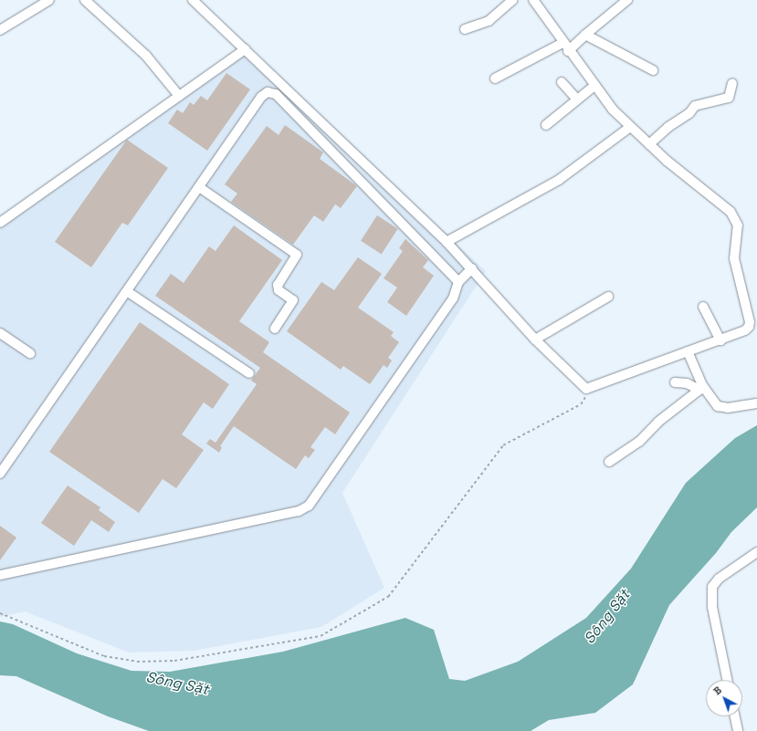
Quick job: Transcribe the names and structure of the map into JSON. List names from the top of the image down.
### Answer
{
  "water": ["Sông Sặt"],
  "north": "top left"
}
